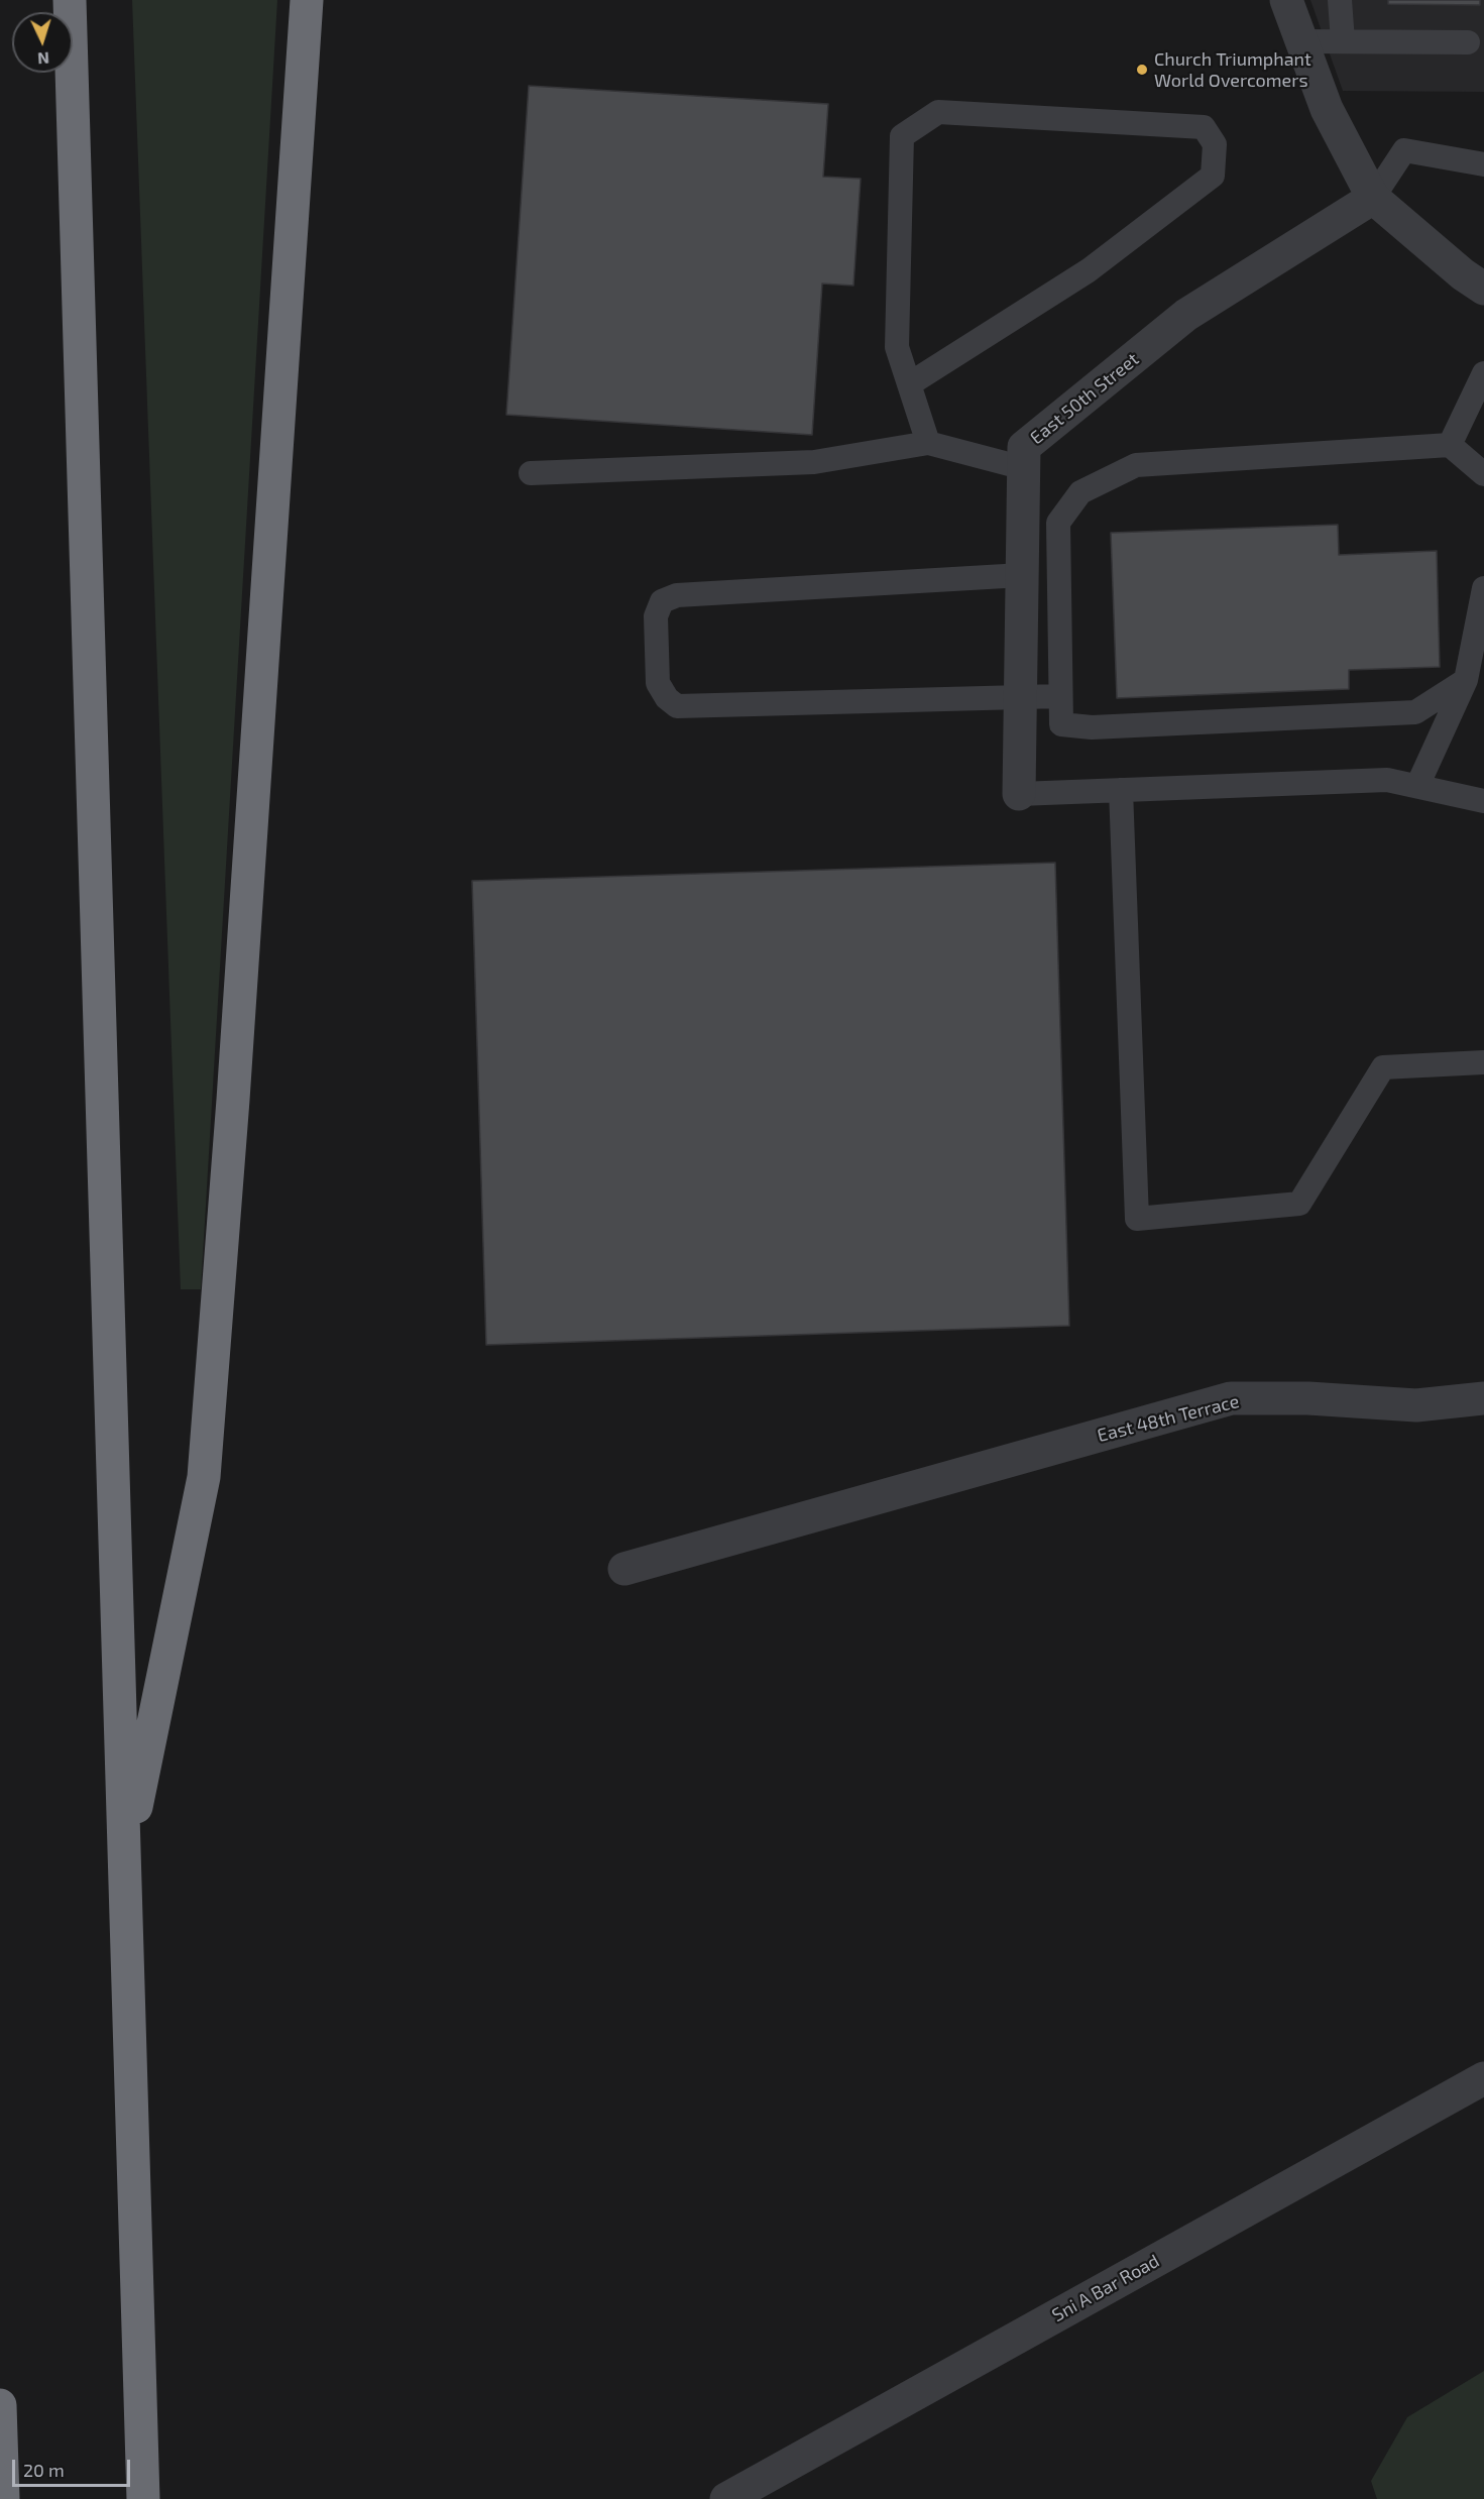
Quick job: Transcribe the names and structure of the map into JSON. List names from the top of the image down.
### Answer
{
  "streets": {
    "street": ["East 50th Street", "East 48th Terrace", "Sni A Bar Road"]
  },
  "places": ["Church Triumphant World Overcomers"],
  "scale_bar": "20 m",
  "north": "bottom"
}
